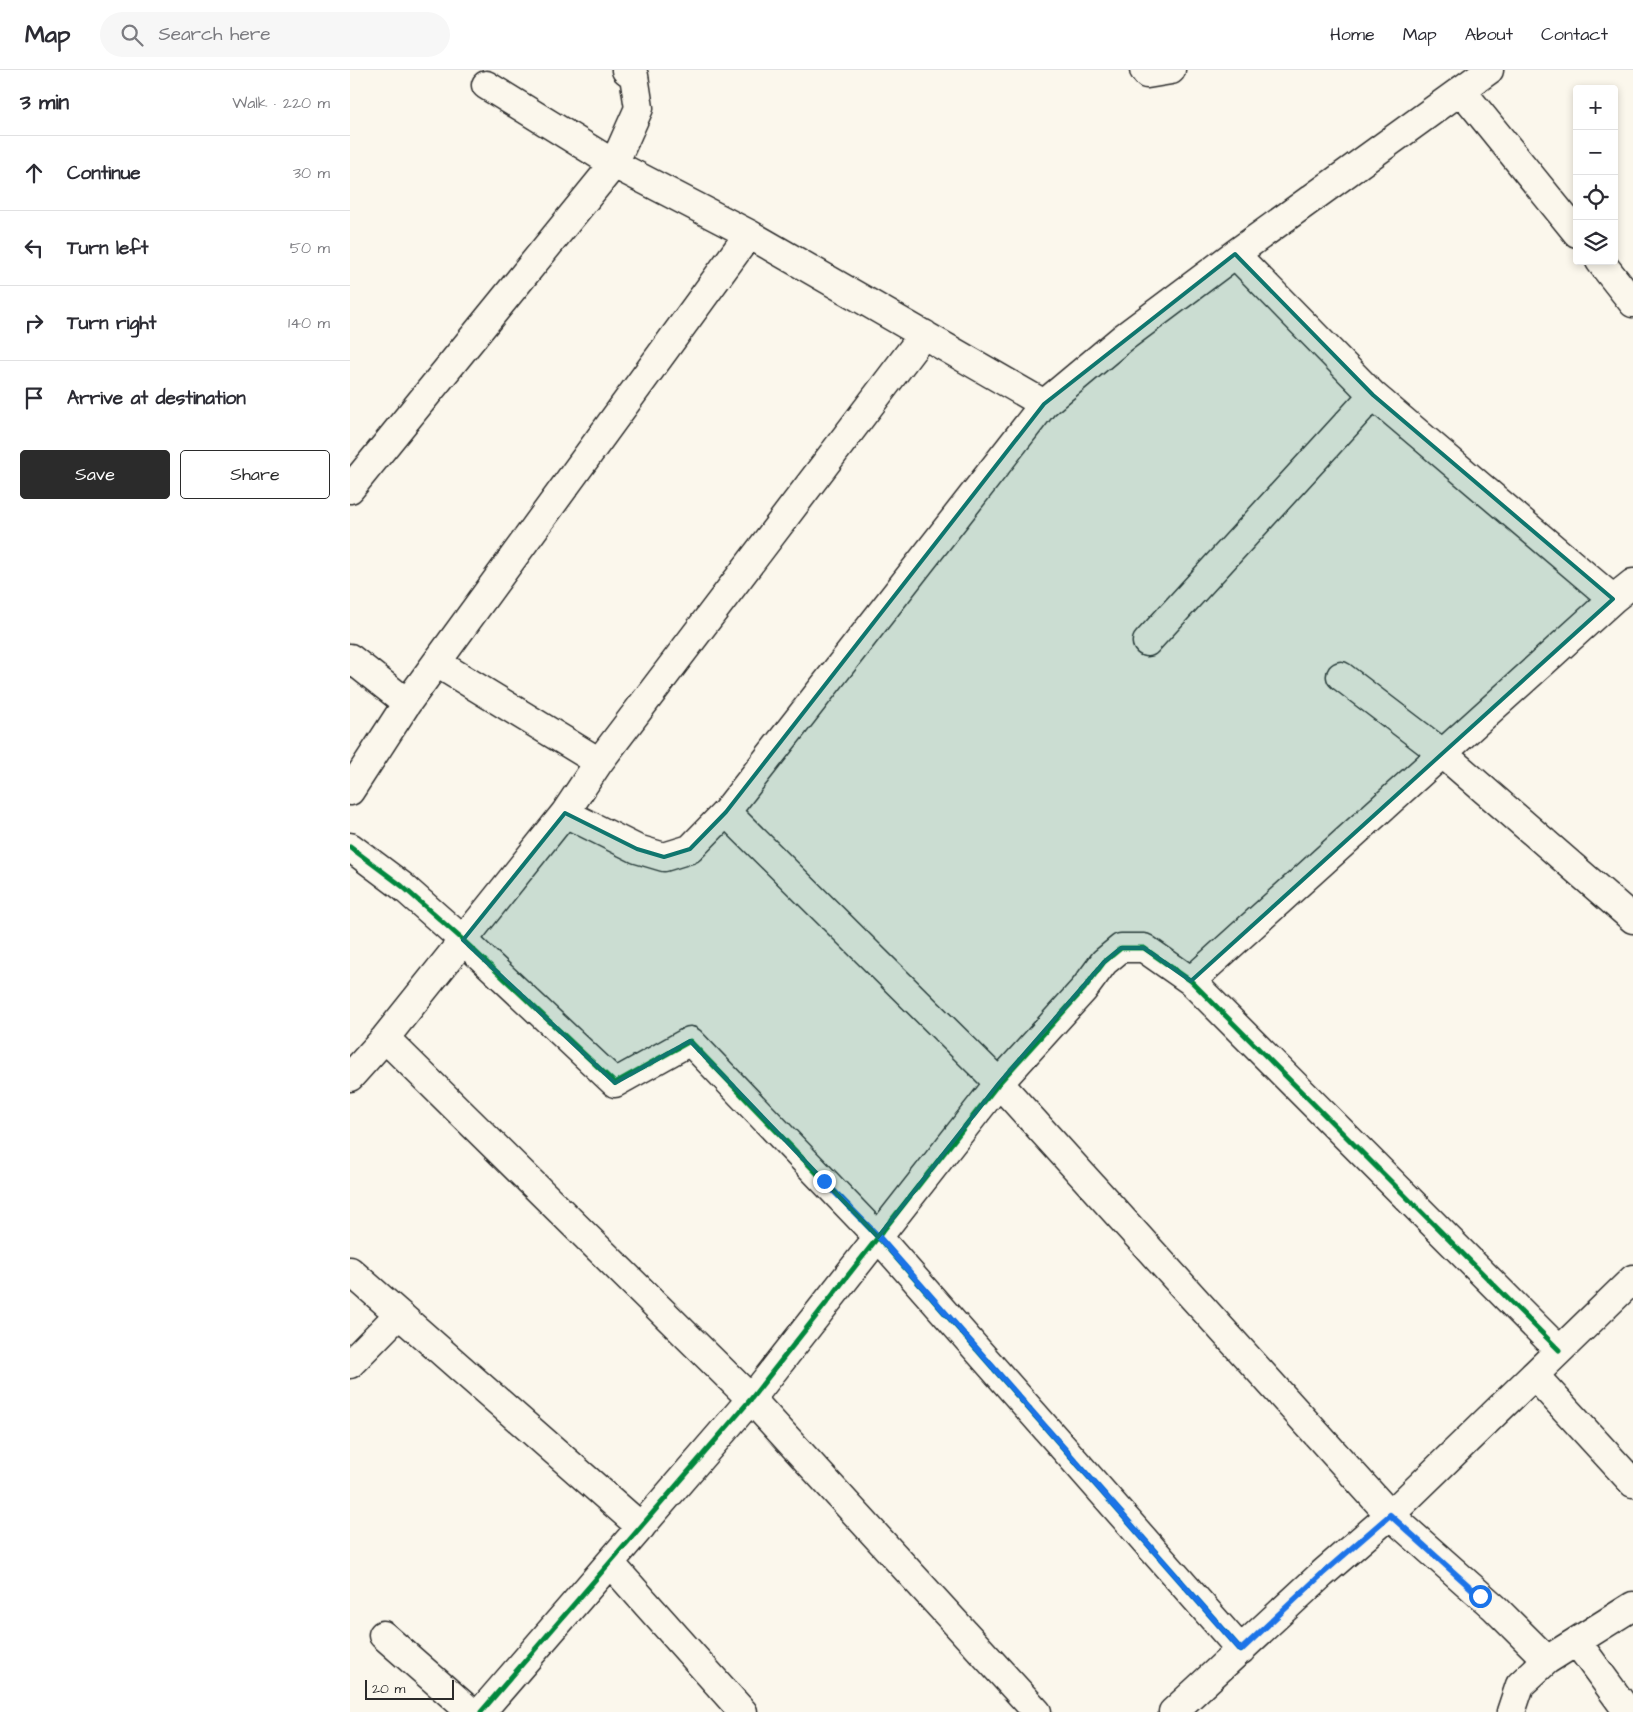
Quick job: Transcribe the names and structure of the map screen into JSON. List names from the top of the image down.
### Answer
{
  "scale_bar": "20 m",
  "page": {
    "header": "Map",
    "search": "Search here",
    "nav": [
      "Home",
      "Map",
      "About",
      "Contact"
    ],
    "heading": ["3 min", "Walk · 220 m"],
    "map_buttons": ["+", "−"],
    "list": [
      ["Continue", "30 m"],
      ["Turn left", "50 m"],
      ["Turn right", "140 m"],
      "Arrive at destination"
    ],
    "buttons": ["Save", "Share"],
    "scale": "20 m"
  }
}
